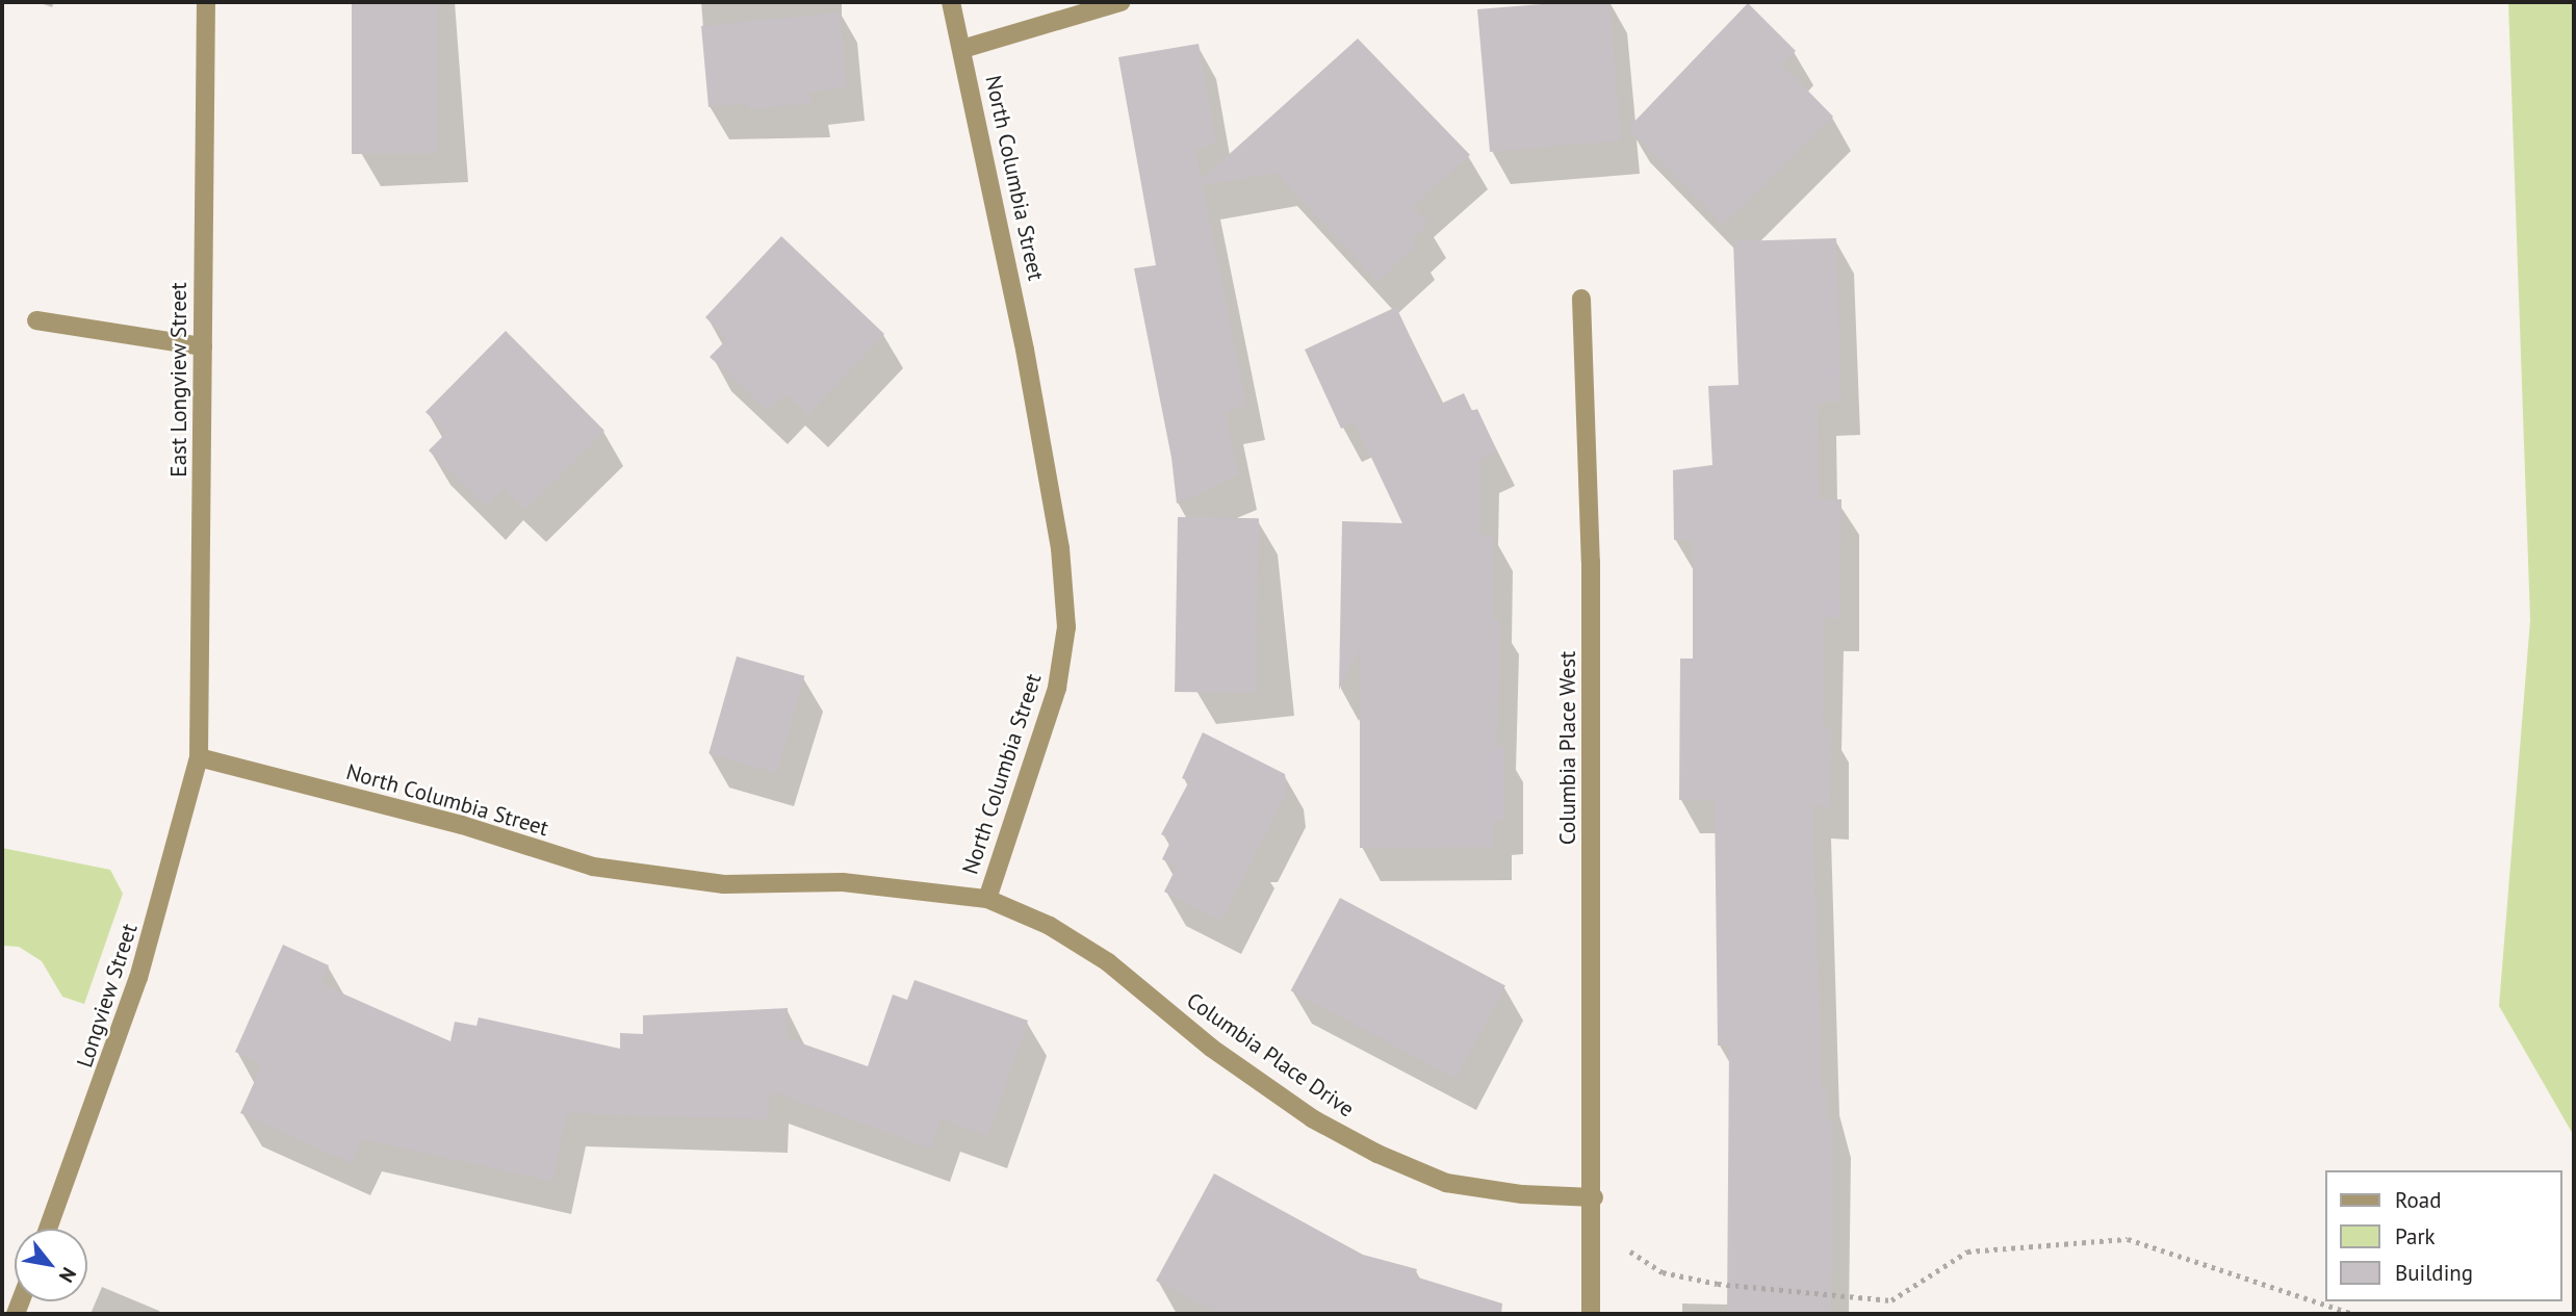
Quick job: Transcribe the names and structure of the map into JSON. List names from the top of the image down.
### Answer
{
  "streets": {
    "street": [
      "North Columbia Street",
      "East Longview Street",
      "Columbia Place West",
      "Longview Street",
      "Columbia Place Drive"
    ]
  },
  "crossings": [
    ["North Columbia Street", "East Longview Street"],
    ["North Columbia Street", "Longview Street"],
    ["North Columbia Street", "Columbia Place Drive"],
    ["East Longview Street", "Longview Street"],
    ["Columbia Place West", "Columbia Place Drive"]
  ],
  "legend": ["Road", "Park", "Building"],
  "north": "bottom right"
}
